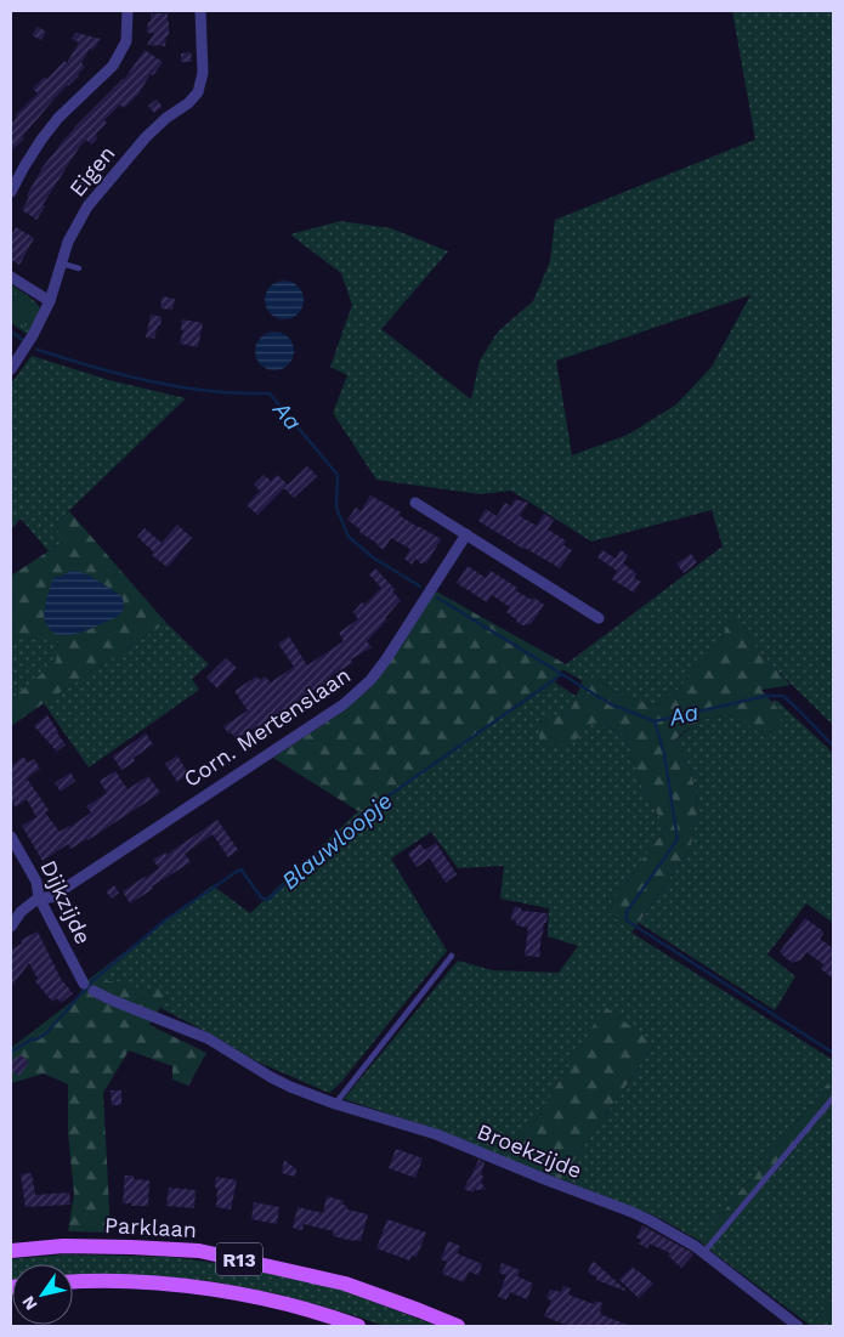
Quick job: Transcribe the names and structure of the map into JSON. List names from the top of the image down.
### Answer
{
  "streets": {
    "main road": ["Parklaan", "R13"],
    "street": [
      "Eigen",
      "Corn. Mertenslaan",
      "Dijkzijde",
      "Broekzijde"
    ]
  },
  "crossings": [
    ["Corn. Mertenslaan", "Dijkzijde"]
  ],
  "water": ["Aa", "Blauwloopje"],
  "north": "bottom left"
}
